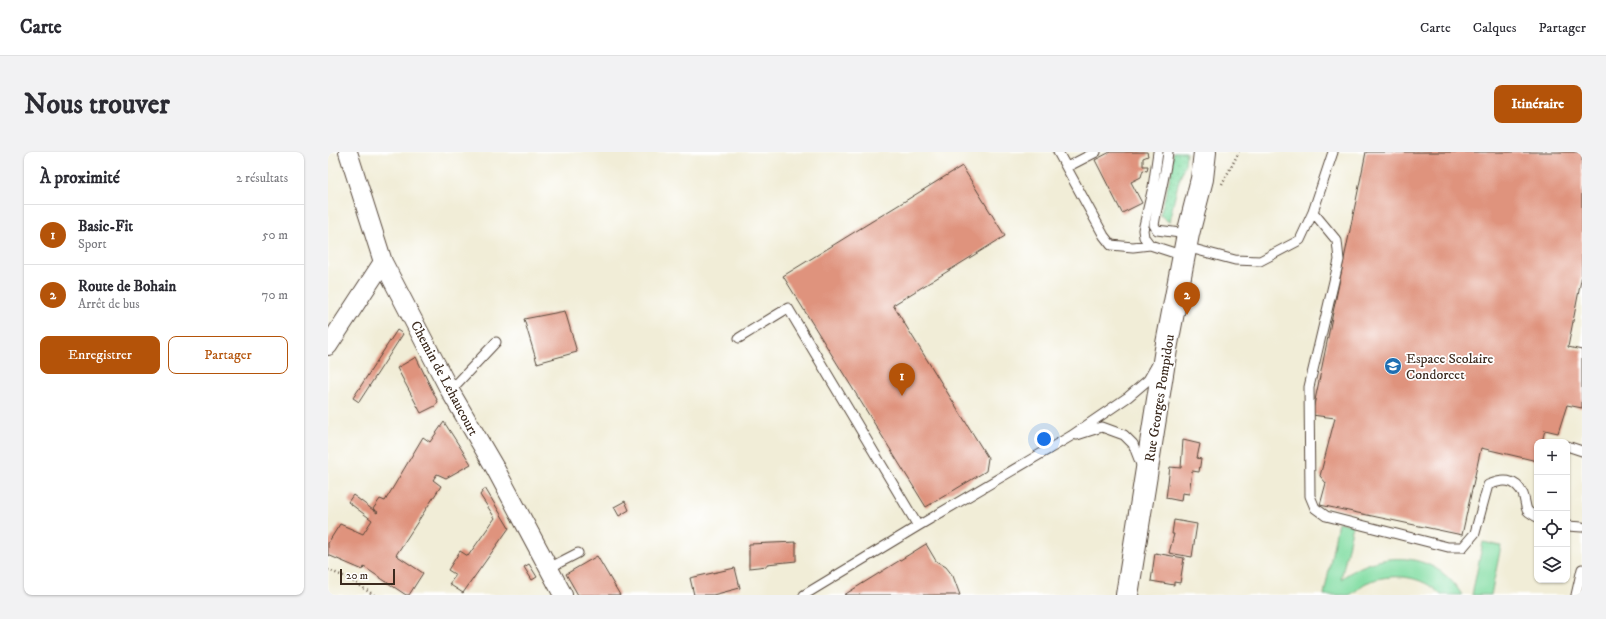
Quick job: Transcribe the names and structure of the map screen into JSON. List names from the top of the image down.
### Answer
{
  "streets": {
    "main road": ["Rue Georges Pompidou"],
    "street": ["Chemin de Lehaucourt"]
  },
  "places": {
    "school or university": ["Espace Scolaire Condorcet"]
  },
  "scale_bar": "20 m",
  "page": {
    "header": "Carte",
    "nav": ["Carte", "Calques", "Partager"],
    "buttons": [
      "Itinéraire",
      ["Enregistrer", "Partager"]
    ],
    "title": "Nous trouver",
    "heading": ["À proximité", "2 résultats"],
    "list": [
      {
        "mark": "1",
        "name": "Basic-Fit",
        "note": "Sport",
        "value": "50 m"
      },
      {
        "mark": "2",
        "name": "Route de Bohain",
        "note": "Arrêt de bus",
        "value": "70 m"
      }
    ],
    "pins": ["2", "1"],
    "map_buttons": ["+", "−"],
    "scale": "20 m"
  }
}
